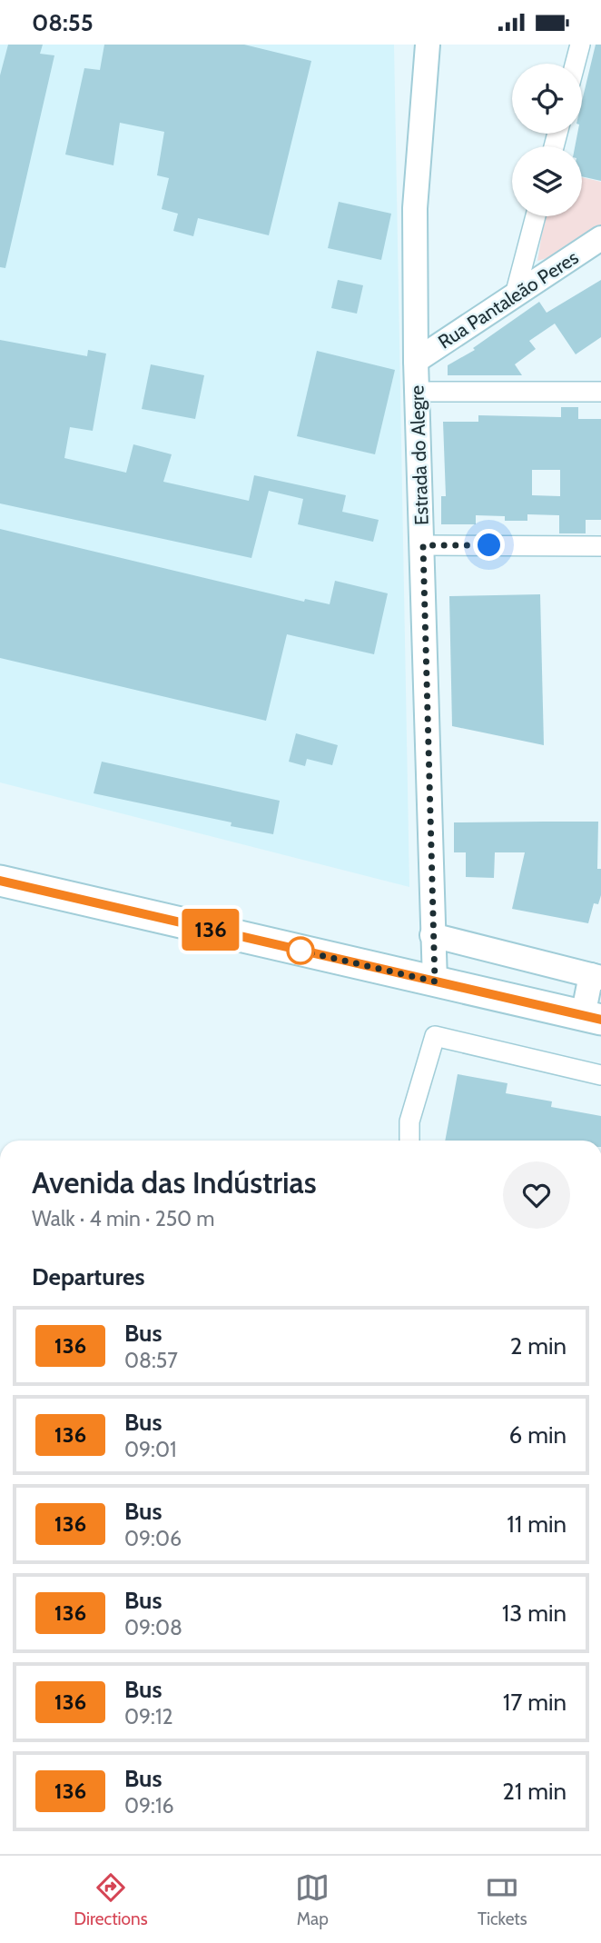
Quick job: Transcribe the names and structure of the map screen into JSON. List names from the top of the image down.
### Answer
{
  "streets": {
    "street": ["Rua Pantaleão Peres", "Estrada do Alegre"]
  },
  "crossings": [
    ["Rua Pantaleão Peres", "Estrada do Alegre"]
  ],
  "lines": ["bus line 136"],
  "page": {
    "status": "08:55",
    "on_map": "136",
    "heading": [
      ["Avenida das Indústrias", "Walk · 4 min · 250 m"],
      "Departures"
    ],
    "list": [
      {
        "mark": "136",
        "name": "Bus",
        "note": "08:57",
        "value": "2 min"
      },
      {
        "mark": "136",
        "name": "Bus",
        "note": "09:01",
        "value": "6 min"
      },
      {
        "mark": "136",
        "name": "Bus",
        "note": "09:06",
        "value": "11 min"
      },
      {
        "mark": "136",
        "name": "Bus",
        "note": "09:08",
        "value": "13 min"
      },
      {
        "mark": "136",
        "name": "Bus",
        "note": "09:12",
        "value": "17 min"
      },
      {
        "mark": "136",
        "name": "Bus",
        "note": "09:16",
        "value": "21 min"
      }
    ],
    "tabs": ["Directions", "Map", "Tickets"]
  }
}
